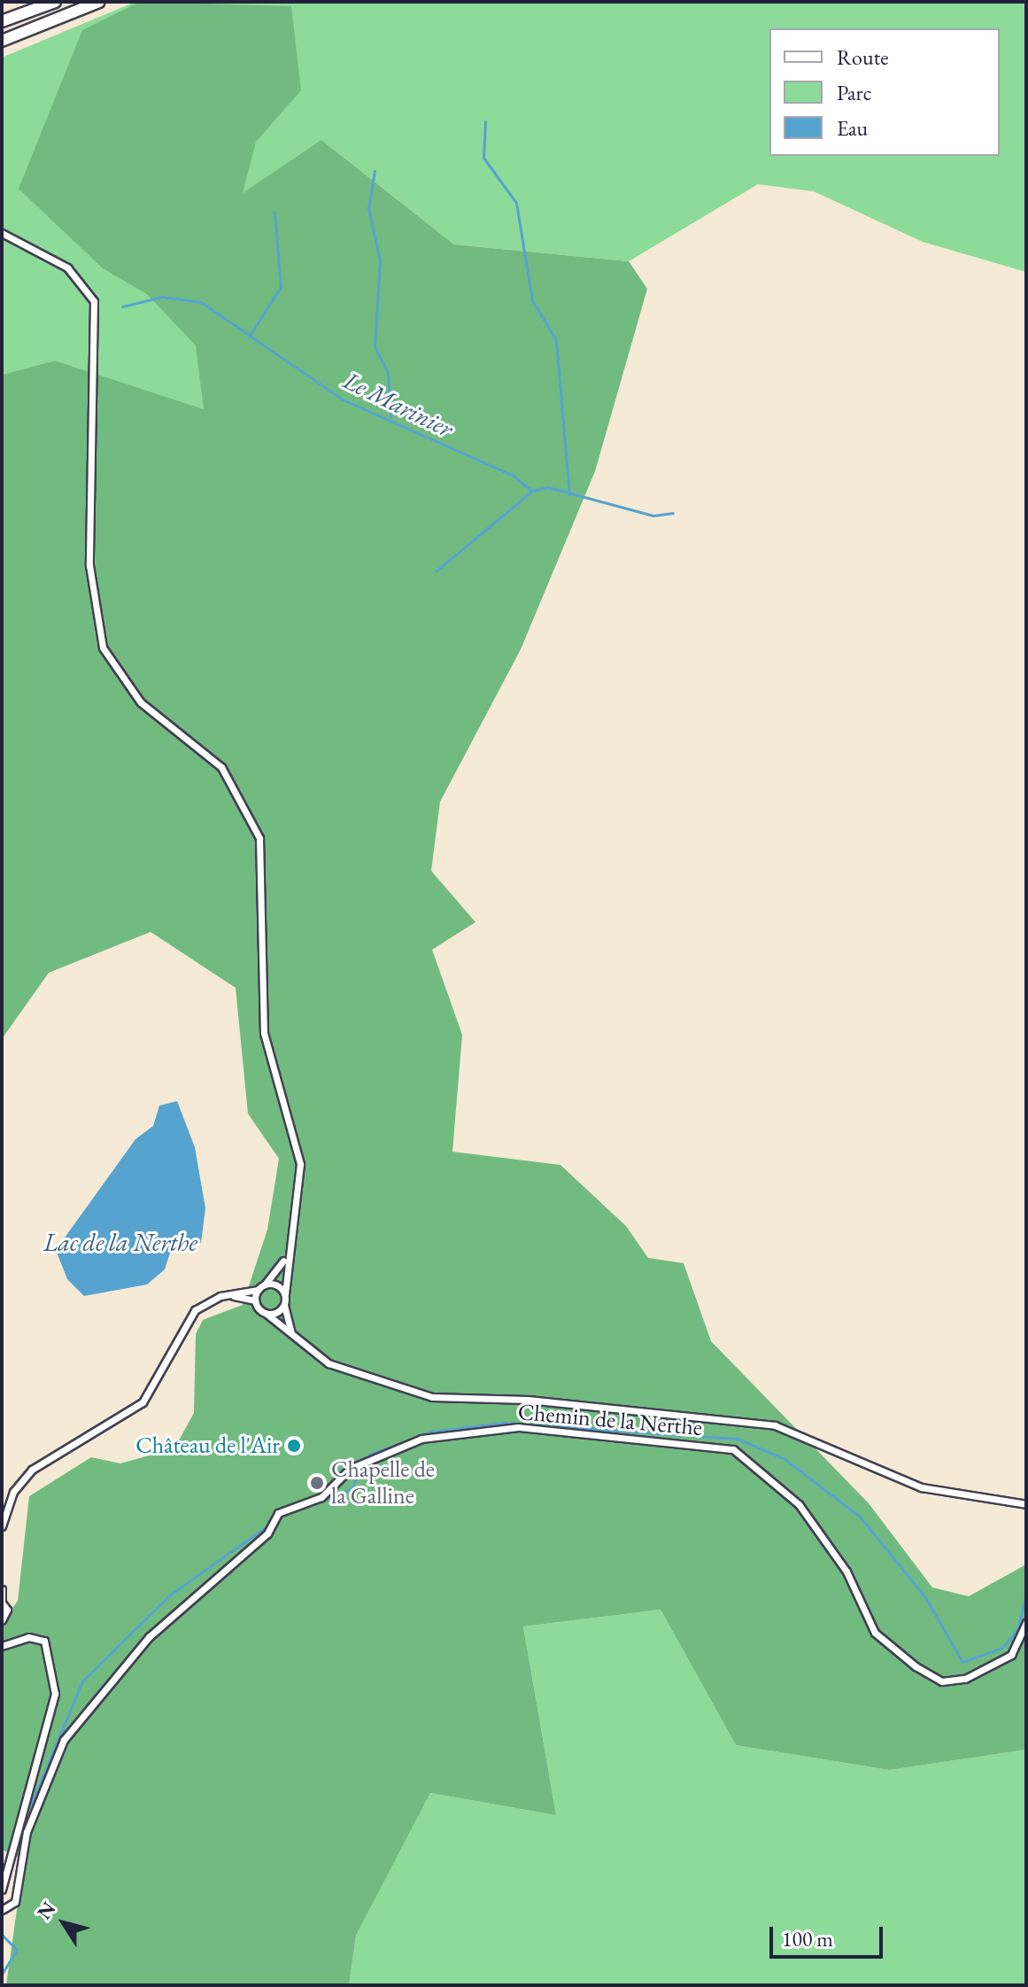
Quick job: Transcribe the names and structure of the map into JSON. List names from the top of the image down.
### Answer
{
  "streets": {
    "street": ["Chemin de la Nerthe"]
  },
  "water": ["Le Marinier", "Lac de la Nerthe"],
  "places": ["Château de l'Air", "Chapelle de la Galline"],
  "legend": ["Route", "Parc", "Eau"],
  "scale_bar": "100 m",
  "north": "top left"
}
